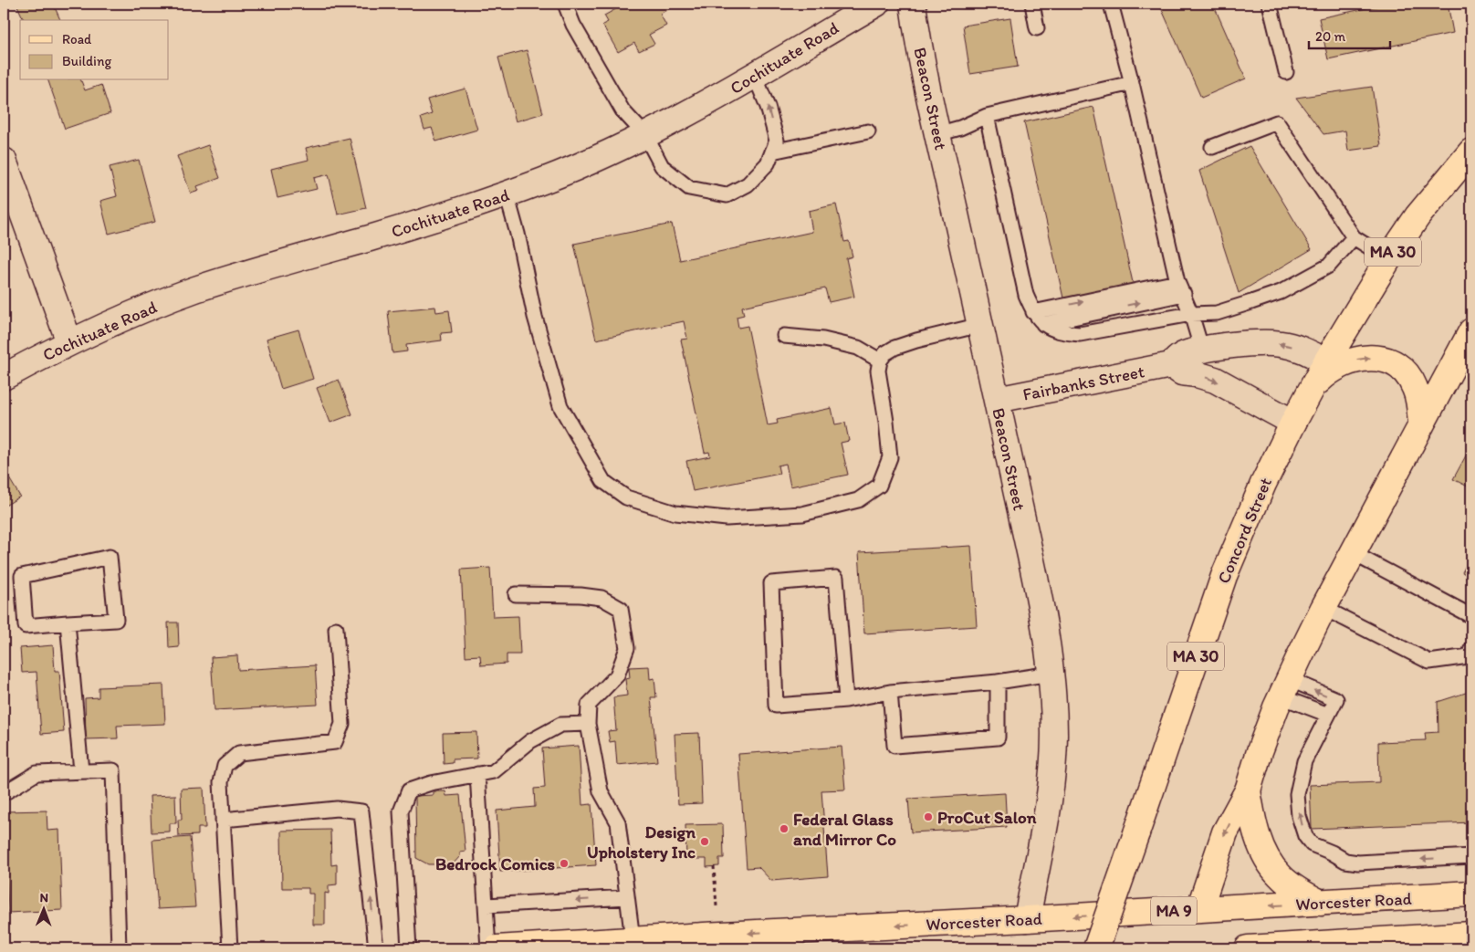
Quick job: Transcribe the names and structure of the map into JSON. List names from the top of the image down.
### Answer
{
  "streets": {
    "main road": [
      "MA 30",
      "Concord Street",
      "Worcester Road",
      "MA 9"
    ],
    "street": ["Cochituate Road", "Beacon Street", "Fairbanks Street"]
  },
  "crossings": [
    ["Beacon Street", "Fairbanks Street"],
    ["Beacon Street", "Worcester Road"],
    ["Fairbanks Street", "Concord Street"]
  ],
  "one_way": ["Worcester Road"],
  "places": [
    "ProCut Salon",
    "Federal Glass and Mirror Co",
    "Design Upholstery Inc",
    "Bedrock Comics"
  ],
  "legend": ["Road", "Building"],
  "scale_bar": "20 m",
  "north": "top"
}
